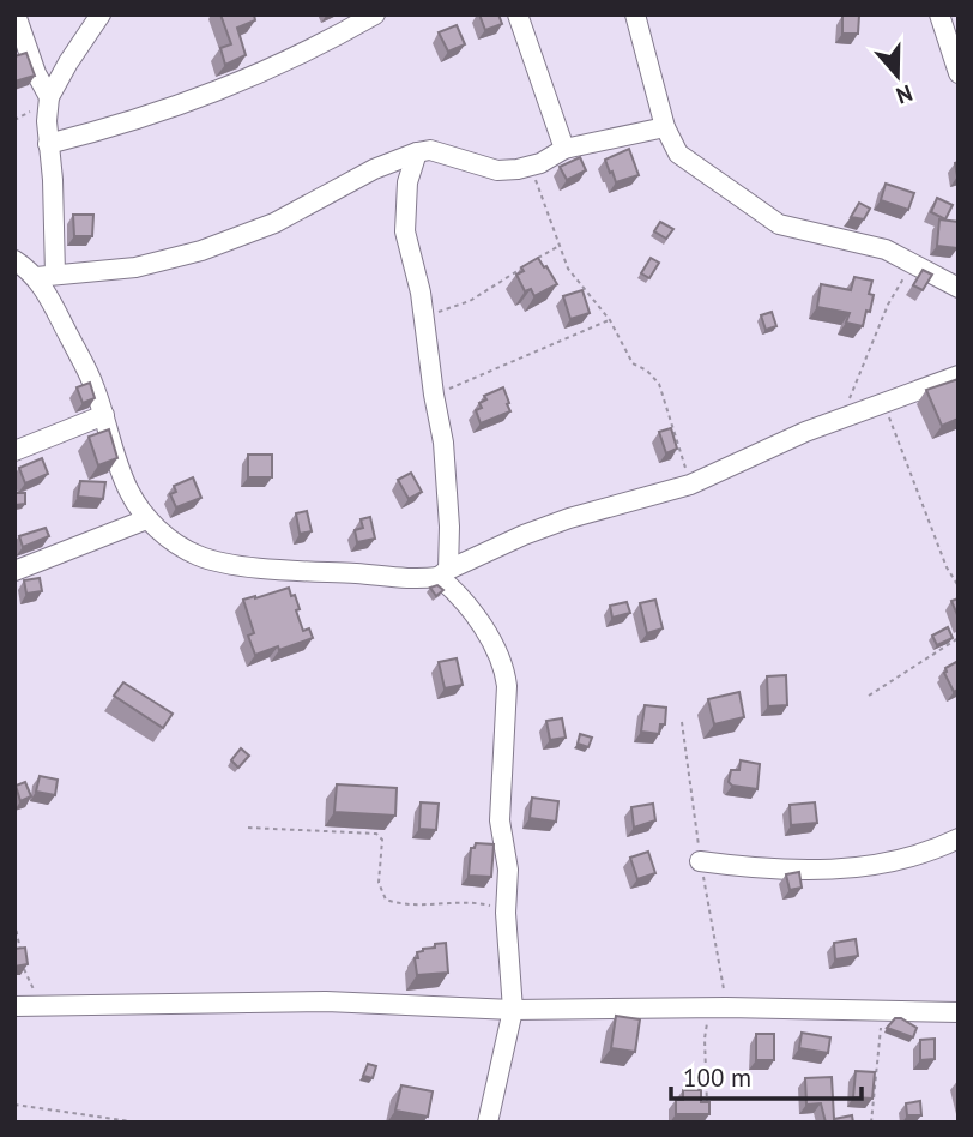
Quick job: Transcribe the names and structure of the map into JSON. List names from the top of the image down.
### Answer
{
  "scale_bar": "100 m",
  "north": "bottom"
}
